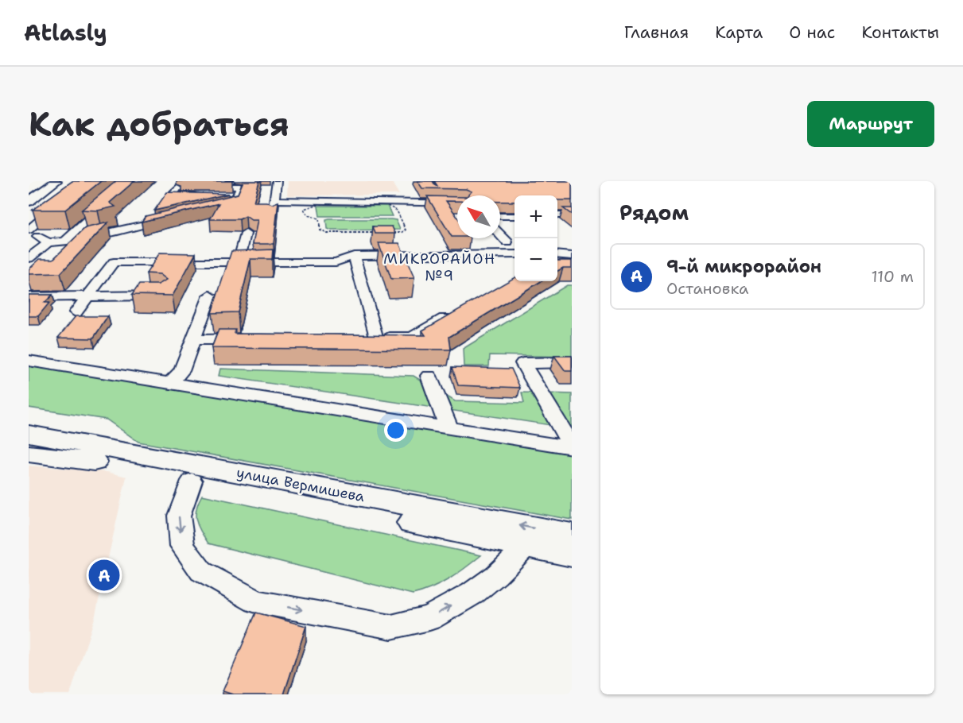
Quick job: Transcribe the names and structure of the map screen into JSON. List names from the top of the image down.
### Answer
{
  "streets": {
    "main road": ["улица Вермишева"]
  },
  "districts": ["МИКРОРАЙОН №9"],
  "north": "top left",
  "page": {
    "header": "Atlasly",
    "nav": [
      "Главная",
      "Карта",
      "О нас",
      "Контакты"
    ],
    "buttons": "Маршрут",
    "title": "Как добраться",
    "heading": "Рядом",
    "map_buttons": ["+", "−"],
    "list": [
      {
        "mark": "A",
        "name": "9-й микрорайон",
        "note": "Остановка",
        "value": "110 m"
      }
    ],
    "pins": "A"
  }
}
